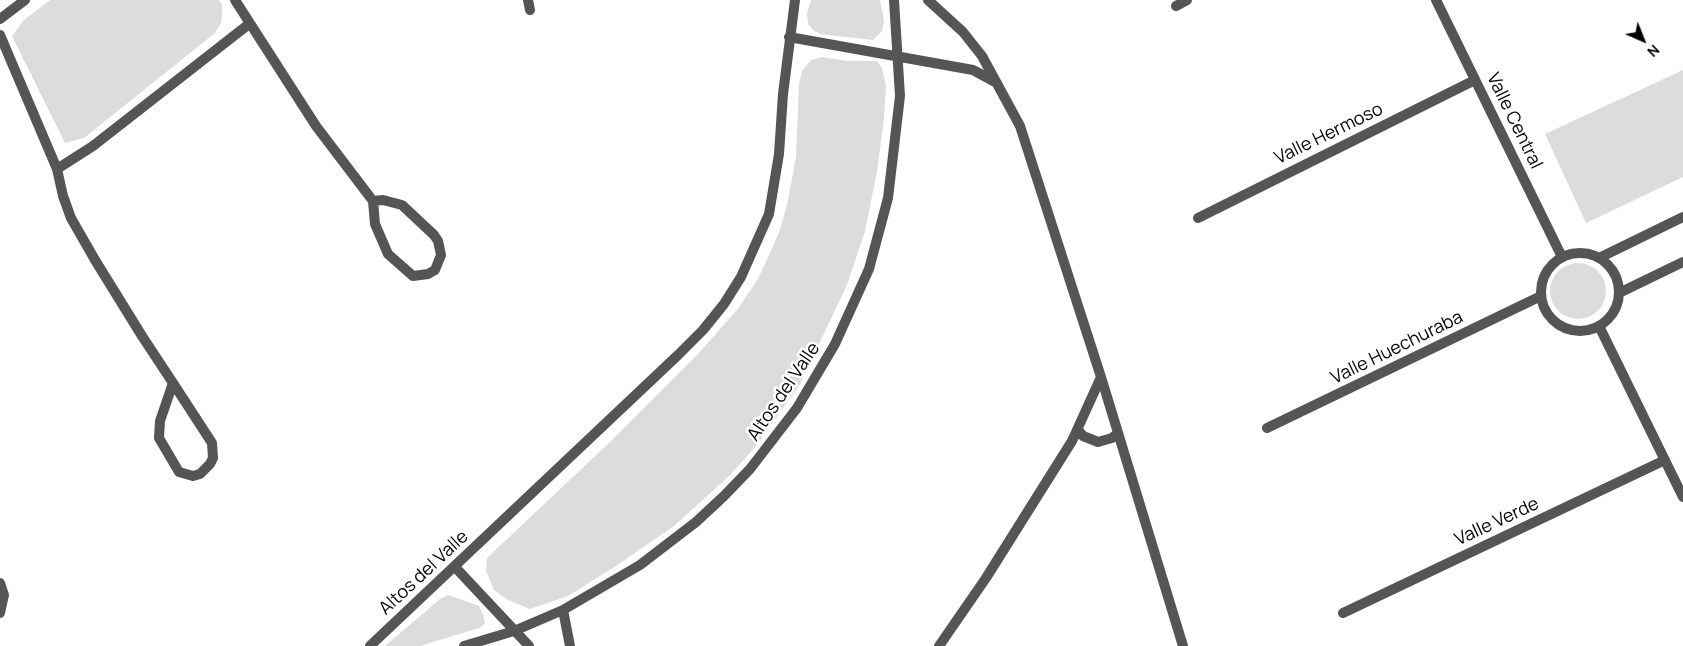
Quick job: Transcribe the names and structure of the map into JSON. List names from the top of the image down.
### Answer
{
  "streets": {
    "street": [
      "Valle Central",
      "Valle Hermoso",
      "Valle Huechuraba",
      "Altos del Valle",
      "Valle Verde"
    ]
  },
  "crossings": [
    ["Valle Central", "Valle Hermoso"],
    ["Valle Central", "Valle Huechuraba"]
  ],
  "north": "bottom right"
}
